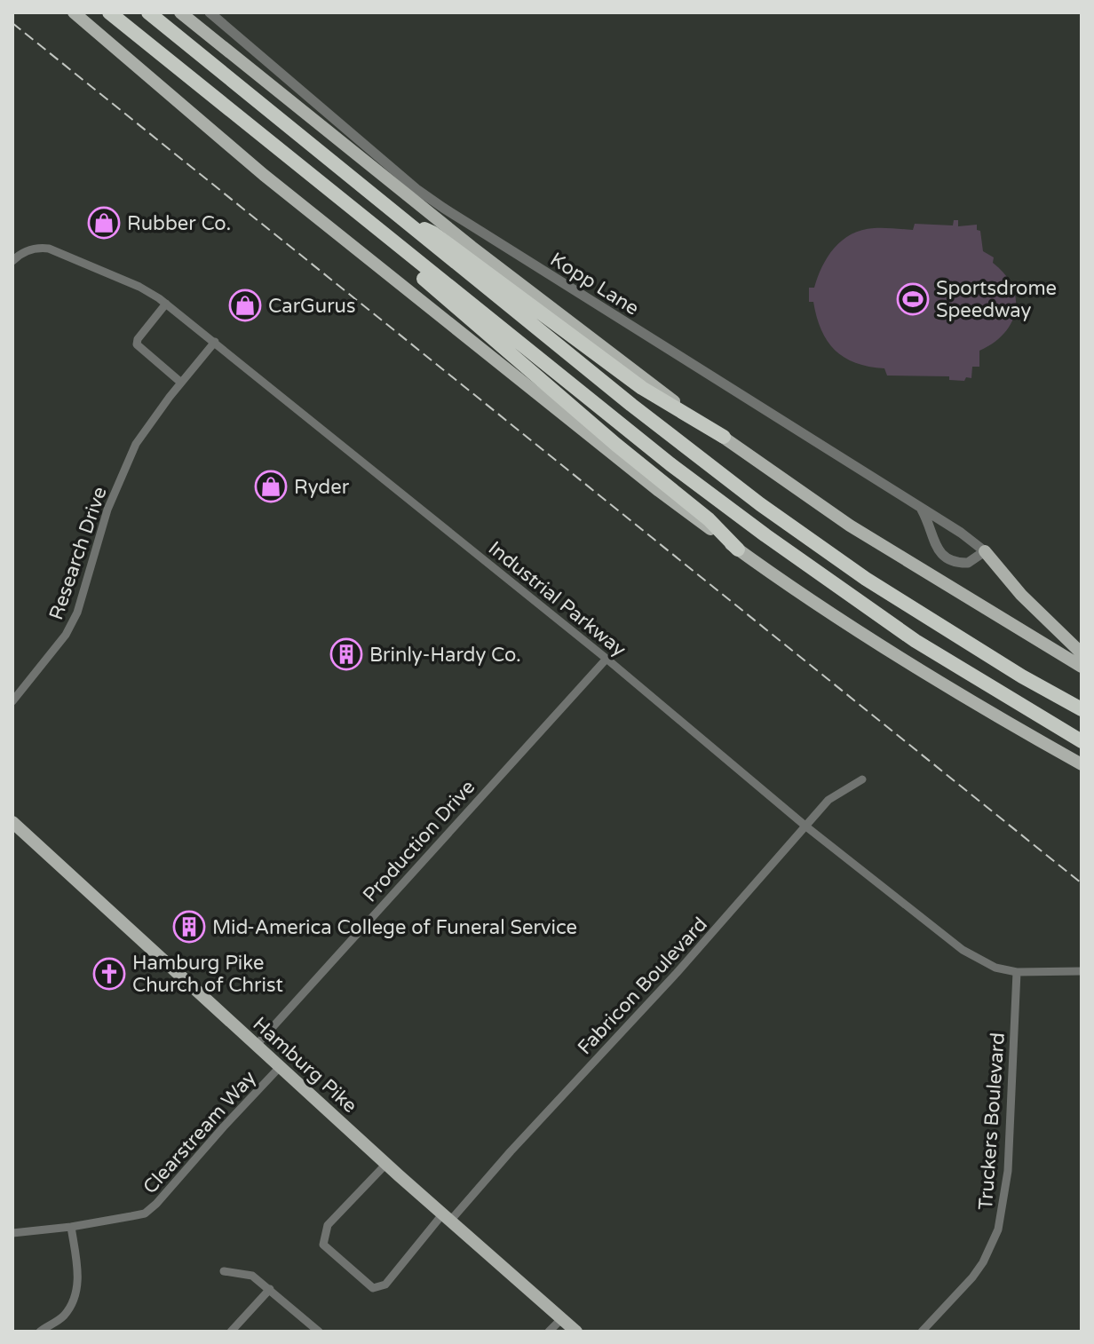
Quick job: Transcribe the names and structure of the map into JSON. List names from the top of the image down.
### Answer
{
  "streets": {
    "main road": ["Hamburg Pike"],
    "street": [
      "Kopp Lane",
      "Research Drive",
      "Industrial Parkway",
      "Production Drive",
      "Fabricon Boulevard",
      "Truckers Boulevard",
      "Clearstream Way"
    ]
  },
  "crossings": [
    ["Research Drive", "Industrial Parkway"],
    ["Industrial Parkway", "Production Drive"],
    ["Industrial Parkway", "Fabricon Boulevard"],
    ["Industrial Parkway", "Truckers Boulevard"],
    ["Production Drive", "Hamburg Pike"],
    ["Fabricon Boulevard", "Hamburg Pike"],
    ["Hamburg Pike", "Clearstream Way"]
  ],
  "places": {
    "shop": ["Rubber Co.", "CarGurus", "Ryder"],
    "sports": ["Sportsdrome Speedway"],
    "building": ["Brinly-Hardy Co.", "Mid-America College of Funeral Service"],
    "church": ["Hamburg Pike Church of Christ"]
  }
}
